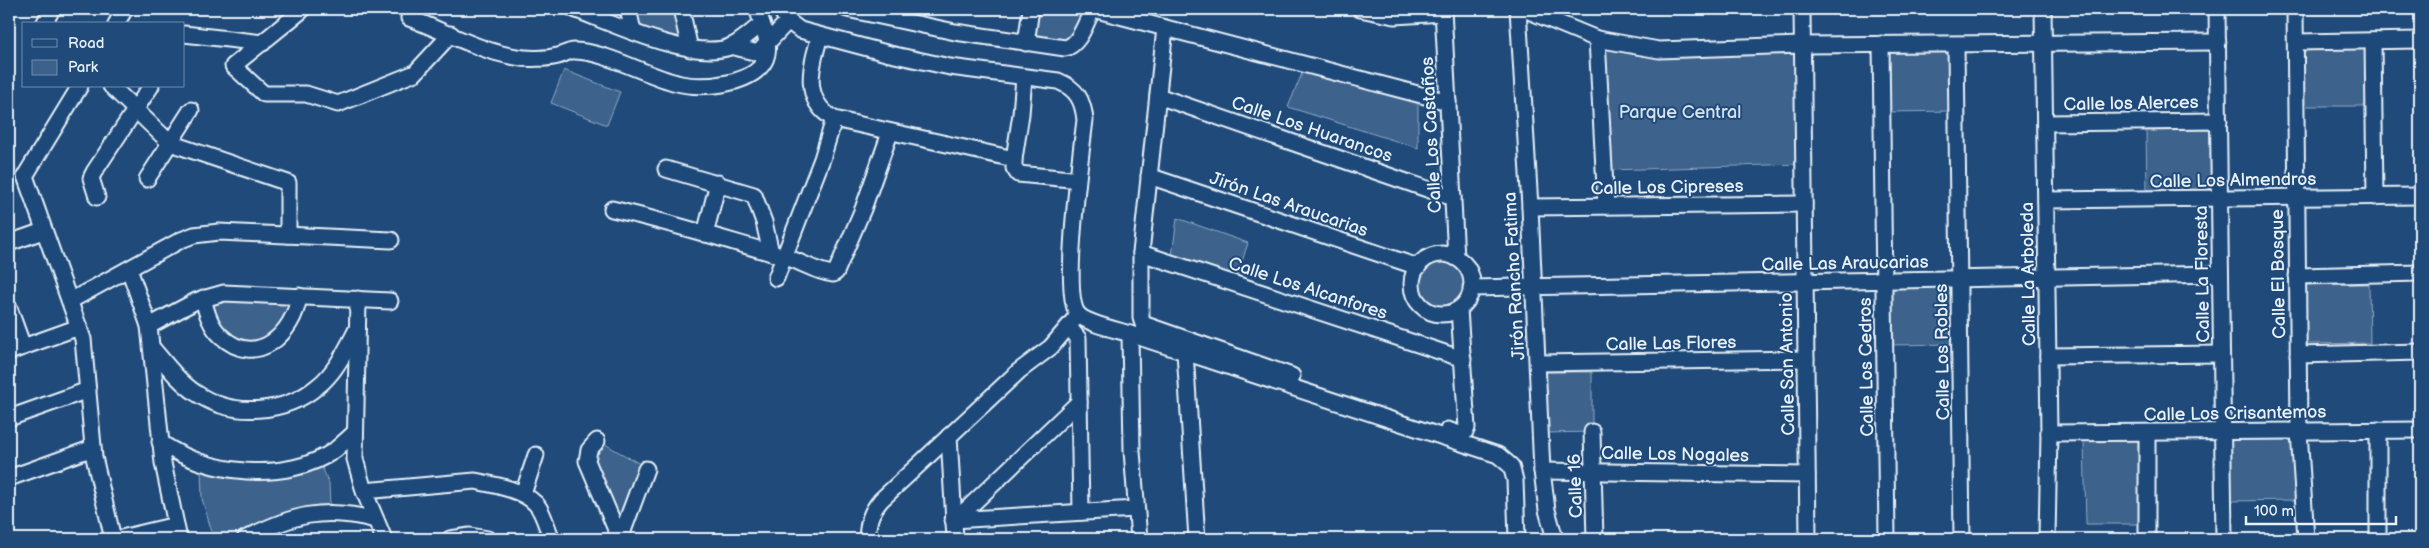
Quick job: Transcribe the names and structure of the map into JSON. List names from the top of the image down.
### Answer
{
  "streets": {
    "street": [
      "Calle los Alerces",
      "Calle Los Huarancos",
      "Calle Los Castaños",
      "Calle Los Almendros",
      "Calle Los Cipreses",
      "Jirón Las Araucarias",
      "Calle Las Araucarias",
      "Calle La Arboleda",
      "Calle La Floresta",
      "Calle El Bosque",
      "Jirón Rancho Fatima",
      "Calle Los Alcanfores",
      "Calle Las Flores",
      "Calle Los Robles",
      "Calle San Antonio",
      "Calle Los Cedros",
      "Calle Los Crisantemos",
      "Calle Los Nogales",
      "Calle 16"
    ]
  },
  "crossings": [
    ["Calle los Alerces", "Calle La Arboleda"],
    ["Calle los Alerces", "Calle La Floresta"],
    ["Calle Los Huarancos", "Calle Los Castaños"],
    ["Calle Los Castaños", "Jirón Las Araucarias"],
    ["Calle Los Castaños", "Calle Las Araucarias"],
    ["Calle Los Almendros", "Calle La Arboleda"],
    ["Calle Los Almendros", "Calle La Floresta"],
    ["Calle Los Almendros", "Calle El Bosque"],
    ["Calle Los Cipreses", "Jirón Rancho Fatima"],
    ["Calle Los Cipreses", "Calle San Antonio"],
    ["Jirón Las Araucarias", "Calle Las Araucarias"],
    ["Calle Las Araucarias", "Calle La Arboleda"],
    ["Calle Las Araucarias", "Calle La Floresta"],
    ["Calle Las Araucarias", "Jirón Rancho Fatima"],
    ["Calle Las Araucarias", "Calle Los Robles"],
    ["Calle Las Araucarias", "Calle San Antonio"],
    ["Calle Las Araucarias", "Calle Los Cedros"],
    ["Calle La Arboleda", "Calle Los Crisantemos"],
    ["Calle La Floresta", "Calle Los Crisantemos"],
    ["Calle El Bosque", "Calle Los Crisantemos"],
    ["Jirón Rancho Fatima", "Calle Las Flores"],
    ["Jirón Rancho Fatima", "Calle Los Nogales"],
    ["Calle Las Flores", "Calle San Antonio"],
    ["Calle San Antonio", "Calle Los Nogales"],
    ["Calle Los Nogales", "Calle 16"]
  ],
  "parks": ["Parque Central"],
  "legend": ["Road", "Park"],
  "scale_bar": "100 m"
}
